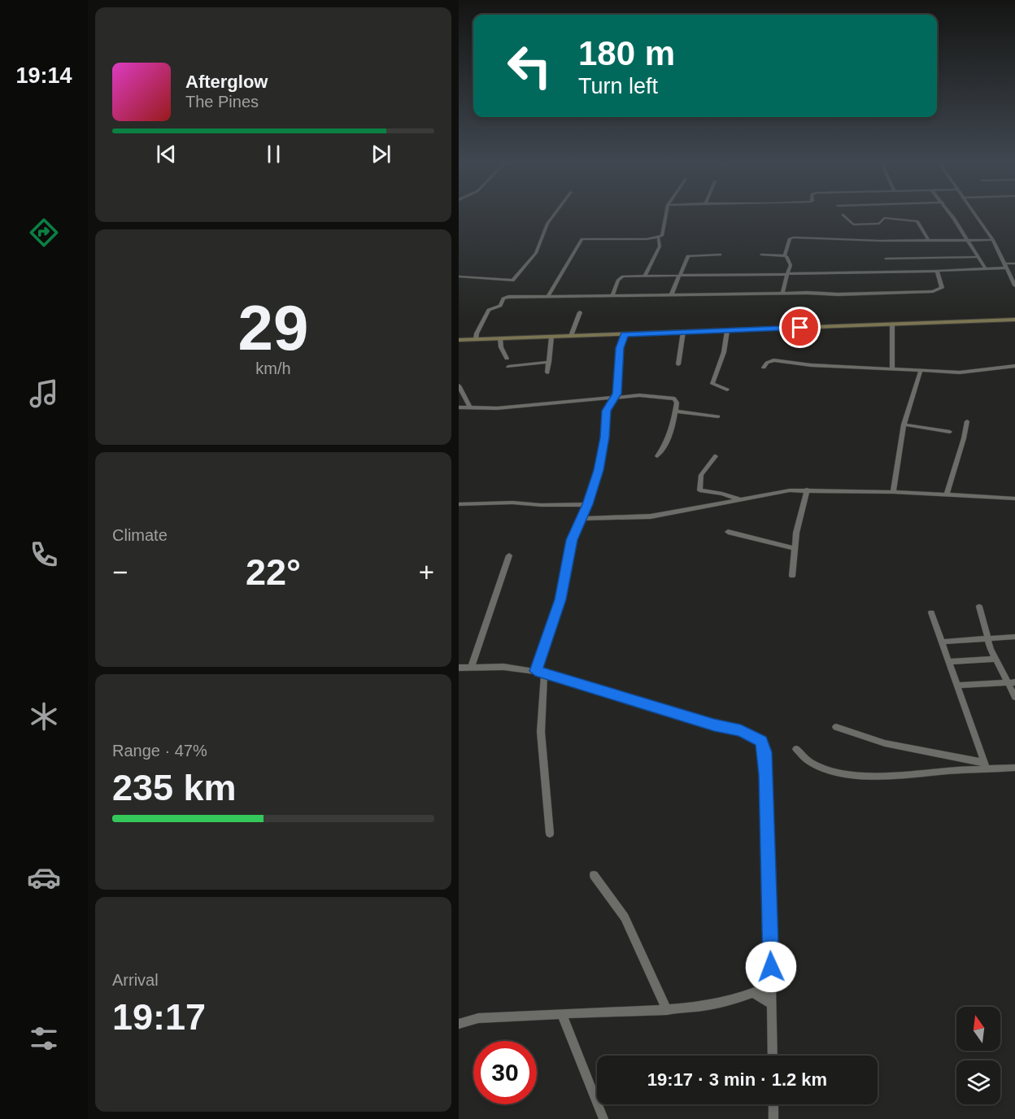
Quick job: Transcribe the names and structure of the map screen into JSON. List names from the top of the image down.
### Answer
{
  "north": "top",
  "page": {
    "tabs": "19:14",
    "turn": ["180 m", "Turn left"],
    "song": ["Afterglow", "The Pines"],
    "tile": [
      ["29", "km/h"],
      "Climate",
      ["Range · 47%", "235 km"],
      ["Arrival", "19:17"]
    ],
    "heat": ["−", "22°", "+"],
    "limit": "30",
    "trip": "19:17 · 3 min · 1.2 km"
  }
}
